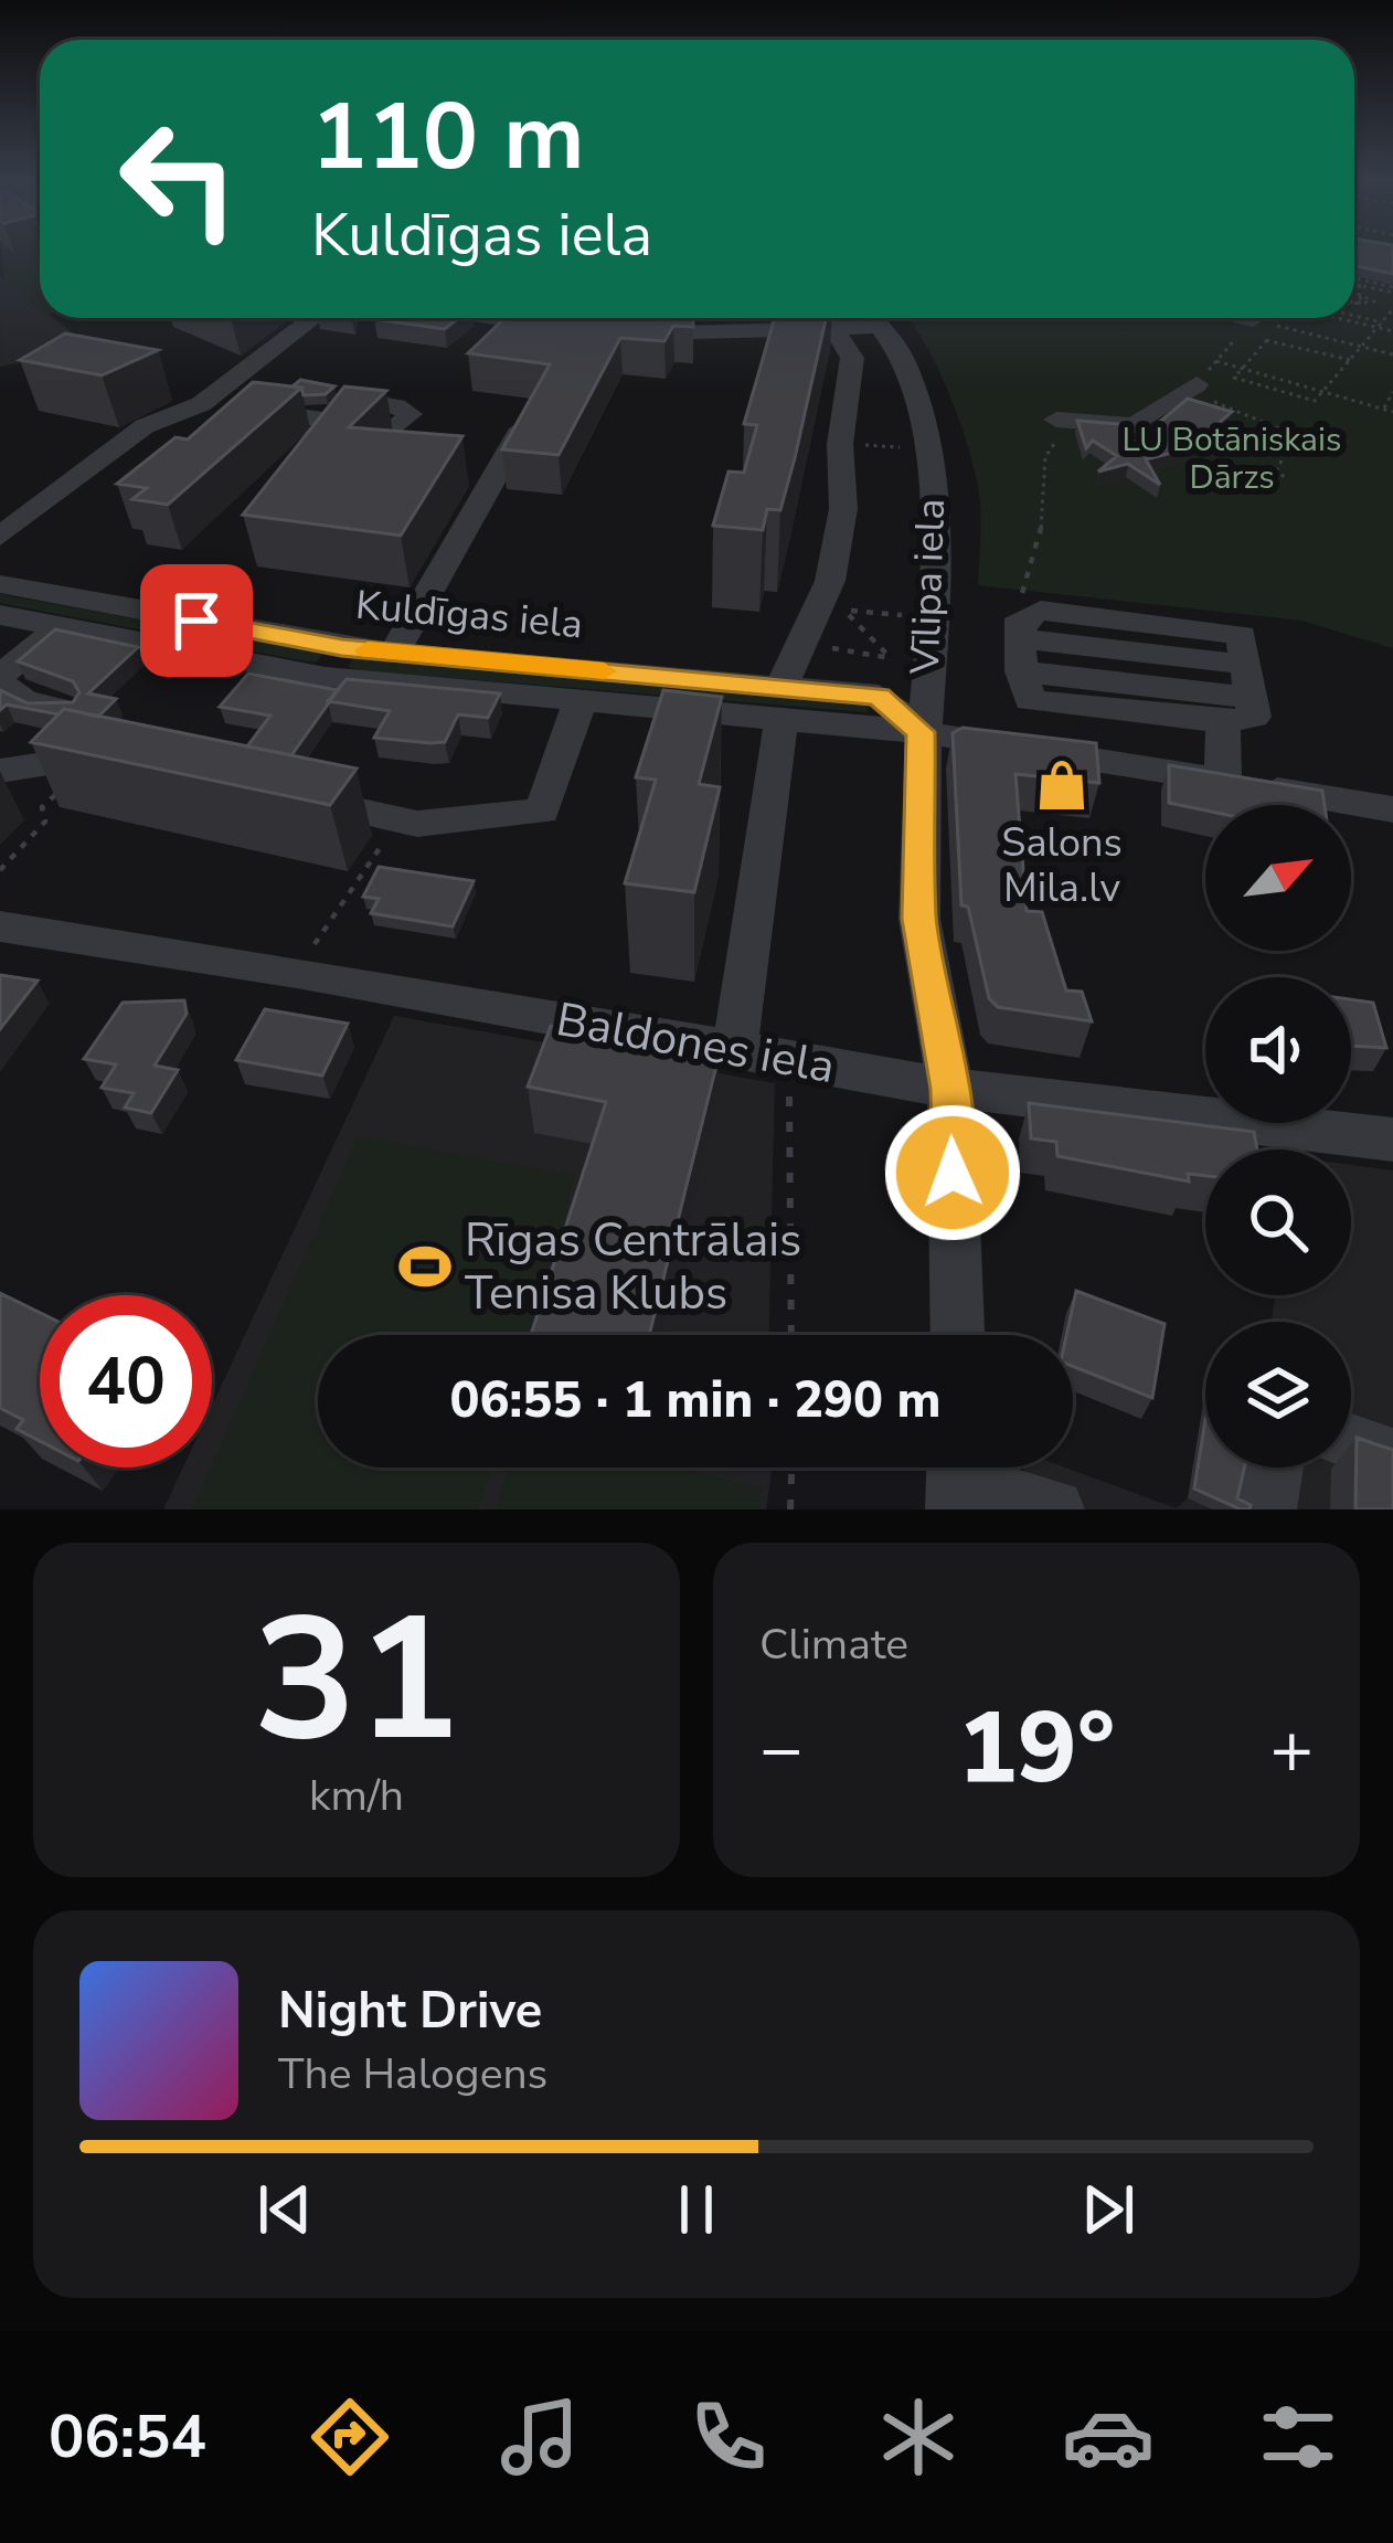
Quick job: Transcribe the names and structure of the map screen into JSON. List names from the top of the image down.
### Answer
{
  "streets": {
    "street": ["Vīlipa iela", "Kuldīgas iela", "Baldones iela"]
  },
  "crossings": [
    ["Vīlipa iela", "Kuldīgas iela"],
    ["Vīlipa iela", "Baldones iela"]
  ],
  "parks": ["LU Botāniskais Dārzs"],
  "places": {
    "shop": ["Salons Mila.lv"],
    "sports": ["Rīgas Centrālais Tenisa Klubs"]
  },
  "north": "top right",
  "page": {
    "turn": ["110 m", "Kuldīgas iela"],
    "limit": "40",
    "trip": "06:55 · 1 min · 290 m",
    "tile": [
      ["31", "km/h"],
      "Climate"
    ],
    "heat": ["−", "19°", "+"],
    "song": ["Night Drive", "The Halogens"],
    "tabs": "06:54"
  }
}
